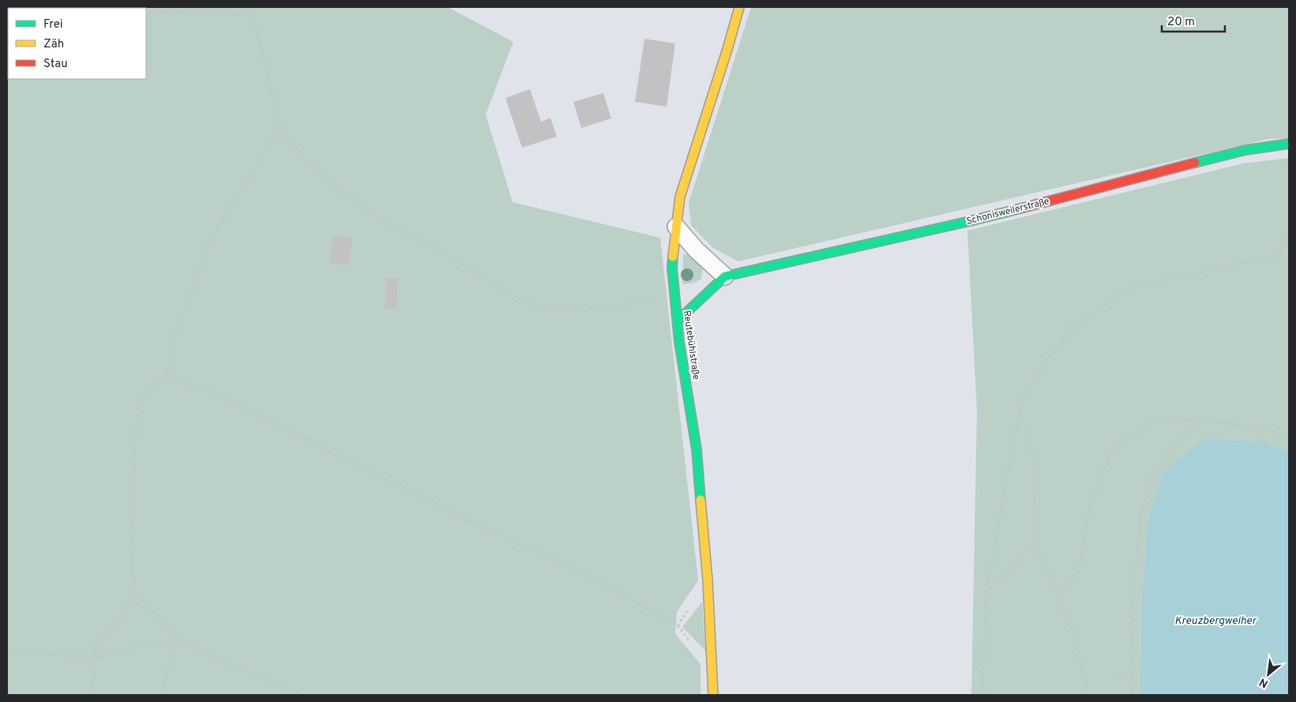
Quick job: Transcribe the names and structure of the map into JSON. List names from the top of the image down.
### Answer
{
  "streets": {
    "street": ["Schonisweilerstraße", "Reutebühlstraße"]
  },
  "water": ["Kreuzbergweiher"],
  "legend": ["Frei", "Zäh", "Stau"],
  "scale_bar": "20 m",
  "north": "bottom left"
}
